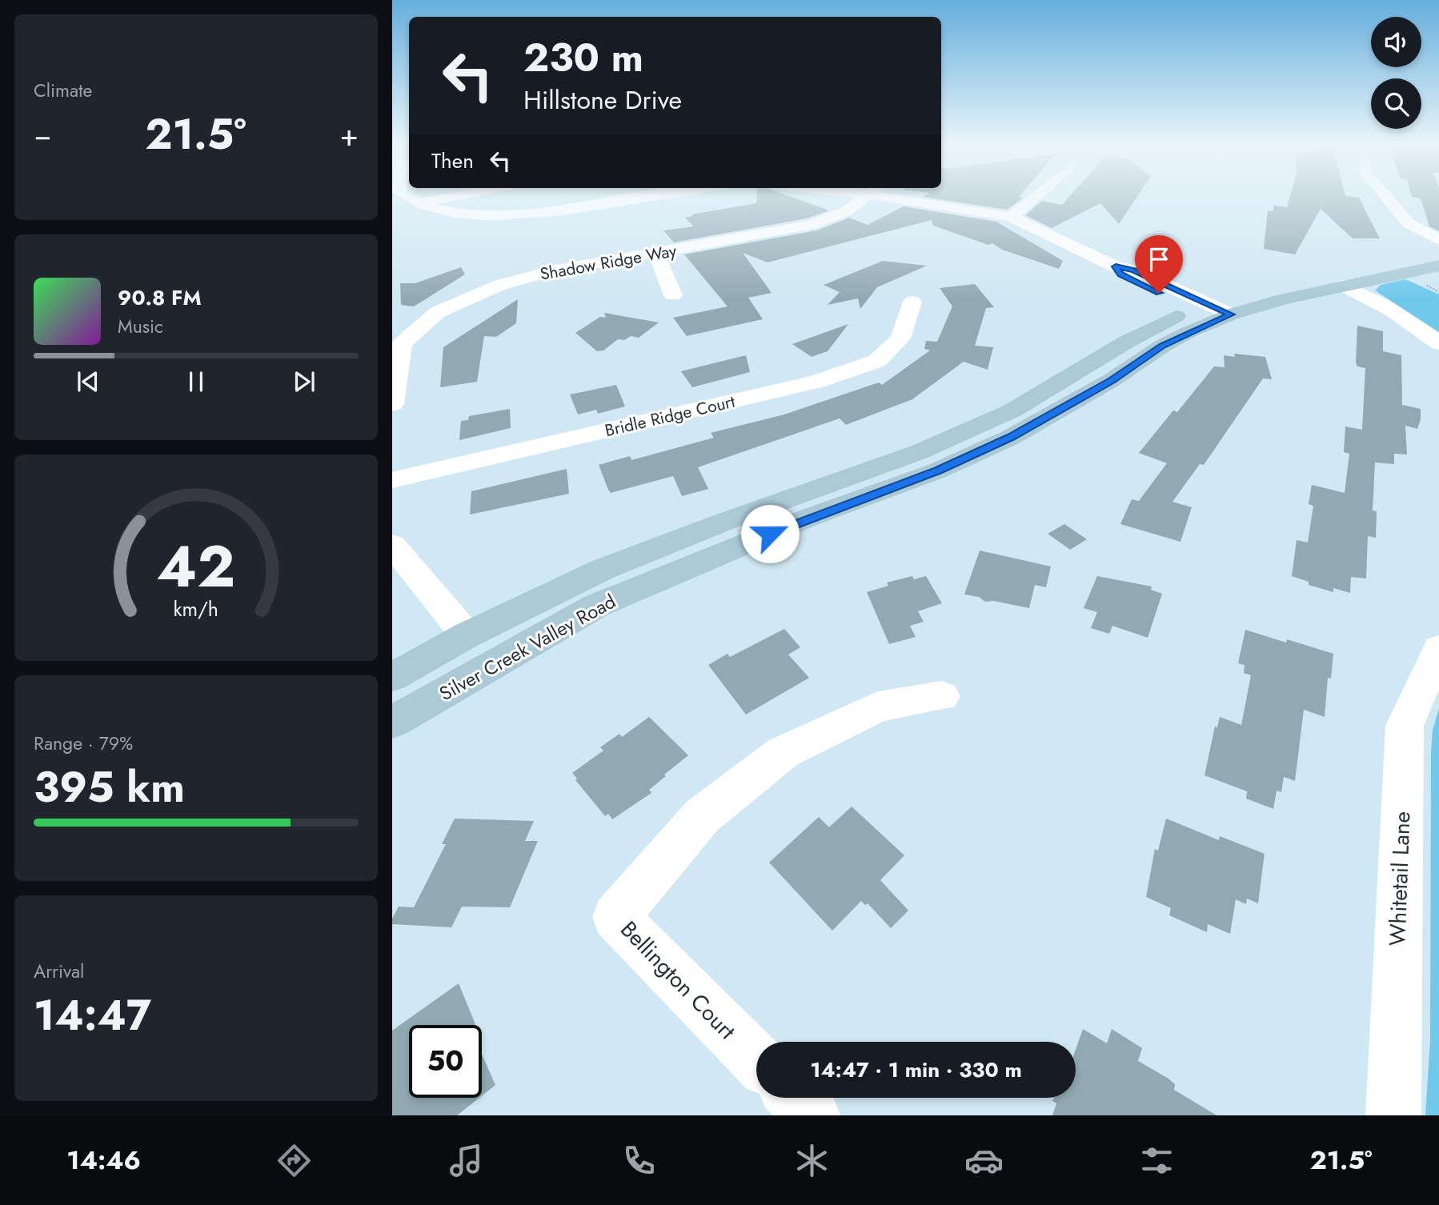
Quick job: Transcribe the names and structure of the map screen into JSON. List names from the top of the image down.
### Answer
{
  "streets": {
    "main road": ["Silver Creek Valley Road"],
    "street": [
      "Shadow Ridge Way",
      "Bridle Ridge Court",
      "Whitetail Lane",
      "Bellington Court"
    ]
  },
  "page": {
    "tile": [
      "Climate",
      ["Range · 79%", "395 km"],
      ["Arrival", "14:47"]
    ],
    "turn": ["230 m", "Hillstone Drive"],
    "heat": ["−", "21.5°", "+"],
    "then": "Then",
    "song": ["90.8 FM", "Music"],
    "limit": "50",
    "trip": "14:47 · 1 min · 330 m",
    "tabs": ["14:46", "21.5°"],
    "gauge": ["42", "km/h"]
  }
}
